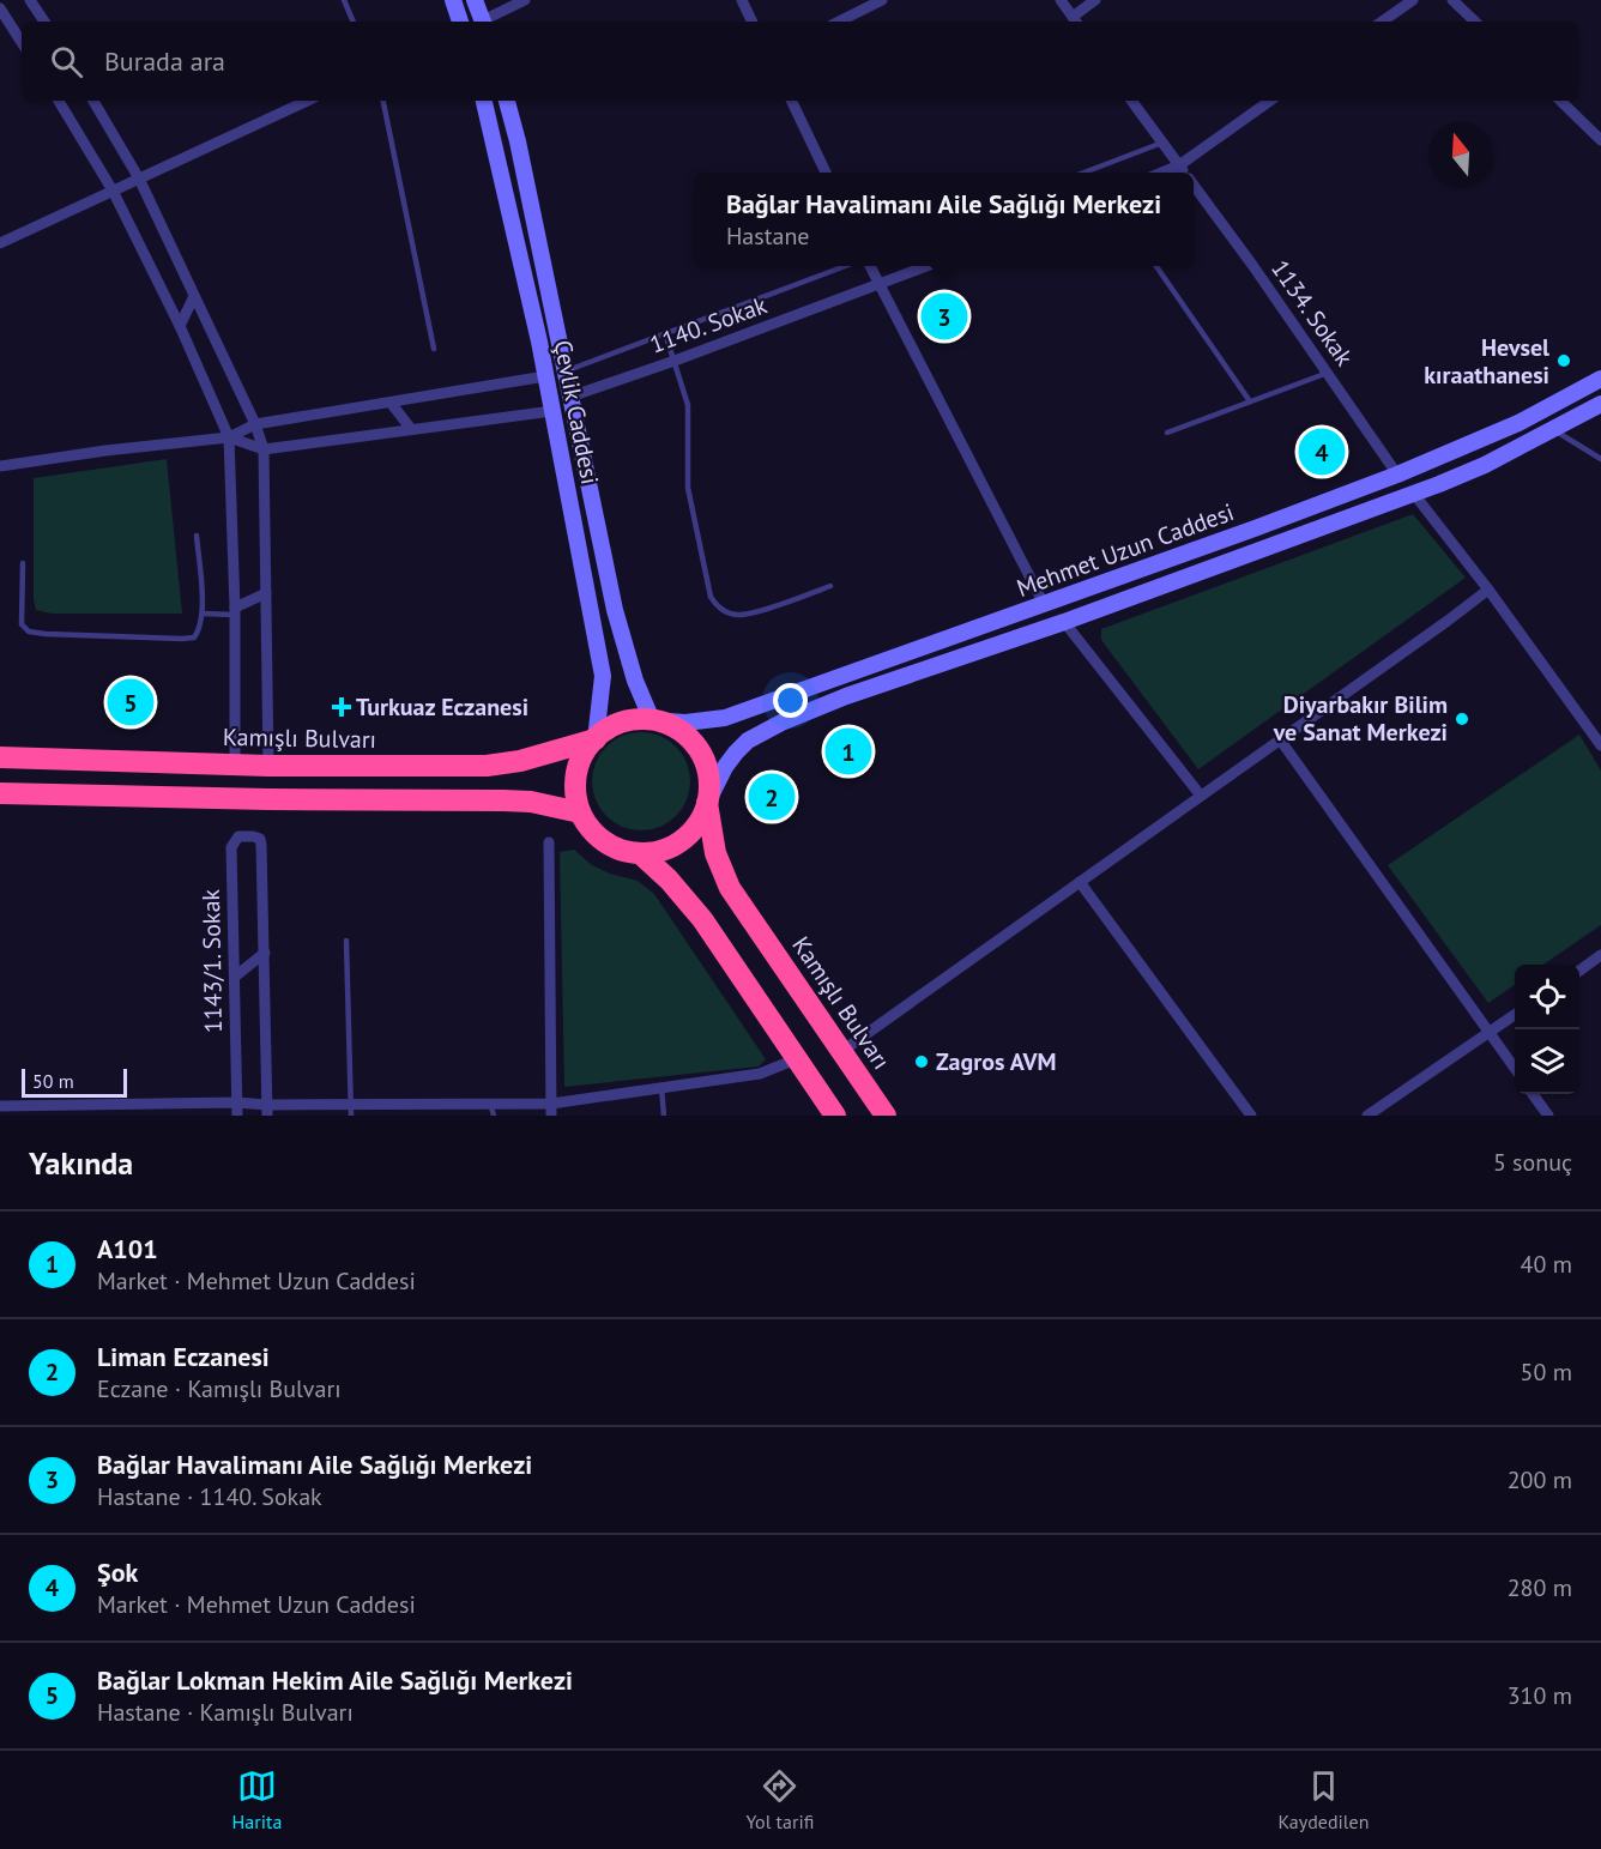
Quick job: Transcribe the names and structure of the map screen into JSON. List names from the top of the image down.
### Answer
{
  "streets": {
    "highway": ["Kamışlı Bulvarı"],
    "main road": ["Çevlik Caddesi", "Mehmet Uzun Caddesi"],
    "street": ["1134. Sokak", "1140. Sokak", "1143/1. Sokak"]
  },
  "crossings": [
    ["1134. Sokak", "Mehmet Uzun Caddesi"],
    ["1140. Sokak", "Çevlik Caddesi"],
    ["Çevlik Caddesi", "Mehmet Uzun Caddesi"],
    ["Çevlik Caddesi", "Kamışlı Bulvarı"],
    ["Mehmet Uzun Caddesi", "Kamışlı Bulvarı"]
  ],
  "places": {
    "other": ["Hevsel kıraathanesi", "Diyarbakır Bilim ve Sanat Merkezi", "Zagros AVM"],
    "health": ["Turkuaz Eczanesi"]
  },
  "scale_bar": "50 m",
  "north": "top",
  "page": {
    "search": "Burada ara",
    "popup": ["Bağlar Havalimanı Aile Sağlığı Merkezi", "Hastane"],
    "pins": [
      "3",
      "4",
      "5",
      "1",
      "2"
    ],
    "scale": "50 m",
    "heading": ["Yakında", "5 sonuç"],
    "list": [
      {
        "mark": "1",
        "name": "A101",
        "note": "Market · Mehmet Uzun Caddesi",
        "value": "40 m"
      },
      {
        "mark": "2",
        "name": "Liman Eczanesi",
        "note": "Eczane · Kamışlı Bulvarı",
        "value": "50 m"
      },
      {
        "mark": "3",
        "name": "Bağlar Havalimanı Aile Sağlığı Merkezi",
        "note": "Hastane · 1140. Sokak",
        "value": "200 m"
      },
      {
        "mark": "4",
        "name": "Şok",
        "note": "Market · Mehmet Uzun Caddesi",
        "value": "280 m"
      },
      {
        "mark": "5",
        "name": "Bağlar Lokman Hekim Aile Sağlığı Merkezi",
        "note": "Hastane · Kamışlı Bulvarı",
        "value": "310 m"
      }
    ],
    "nav": ["Harita", "Yol tarifi", "Kaydedilen"]
  }
}
